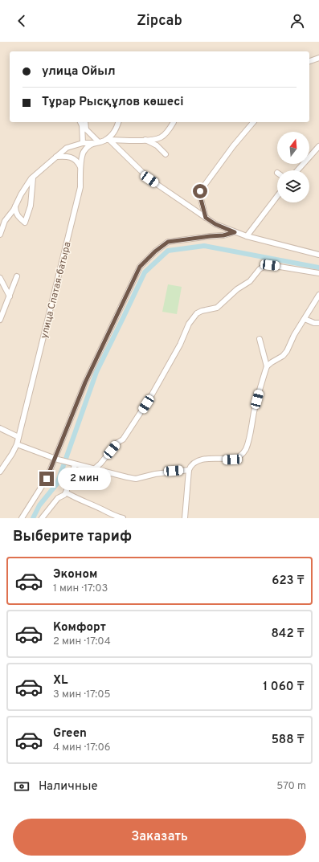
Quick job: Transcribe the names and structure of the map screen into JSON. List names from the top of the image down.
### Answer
{
  "streets": {
    "street": ["улица Спатая-батыра"]
  },
  "north": "top",
  "page": {
    "header": "Zipcab",
    "banner": ["улица Ойыл", "Тұрар Рысқұлов көшесі"],
    "bubble": "2 мин",
    "heading": "Выберите тариф",
    "list": [
      {
        "name": "Эконом",
        "note": "1 мин · 17:03",
        "value": "623 ₸"
      },
      {
        "name": "Комфорт",
        "note": "2 мин · 17:04",
        "value": "842 ₸"
      },
      {
        "name": "XL",
        "note": "3 мин · 17:05",
        "value": "1 060 ₸"
      },
      {
        "name": "Green",
        "note": "4 мин · 17:06",
        "value": "588 ₸"
      }
    ],
    "pay": ["Наличные", "570 m"],
    "buttons": "Заказать"
  }
}
